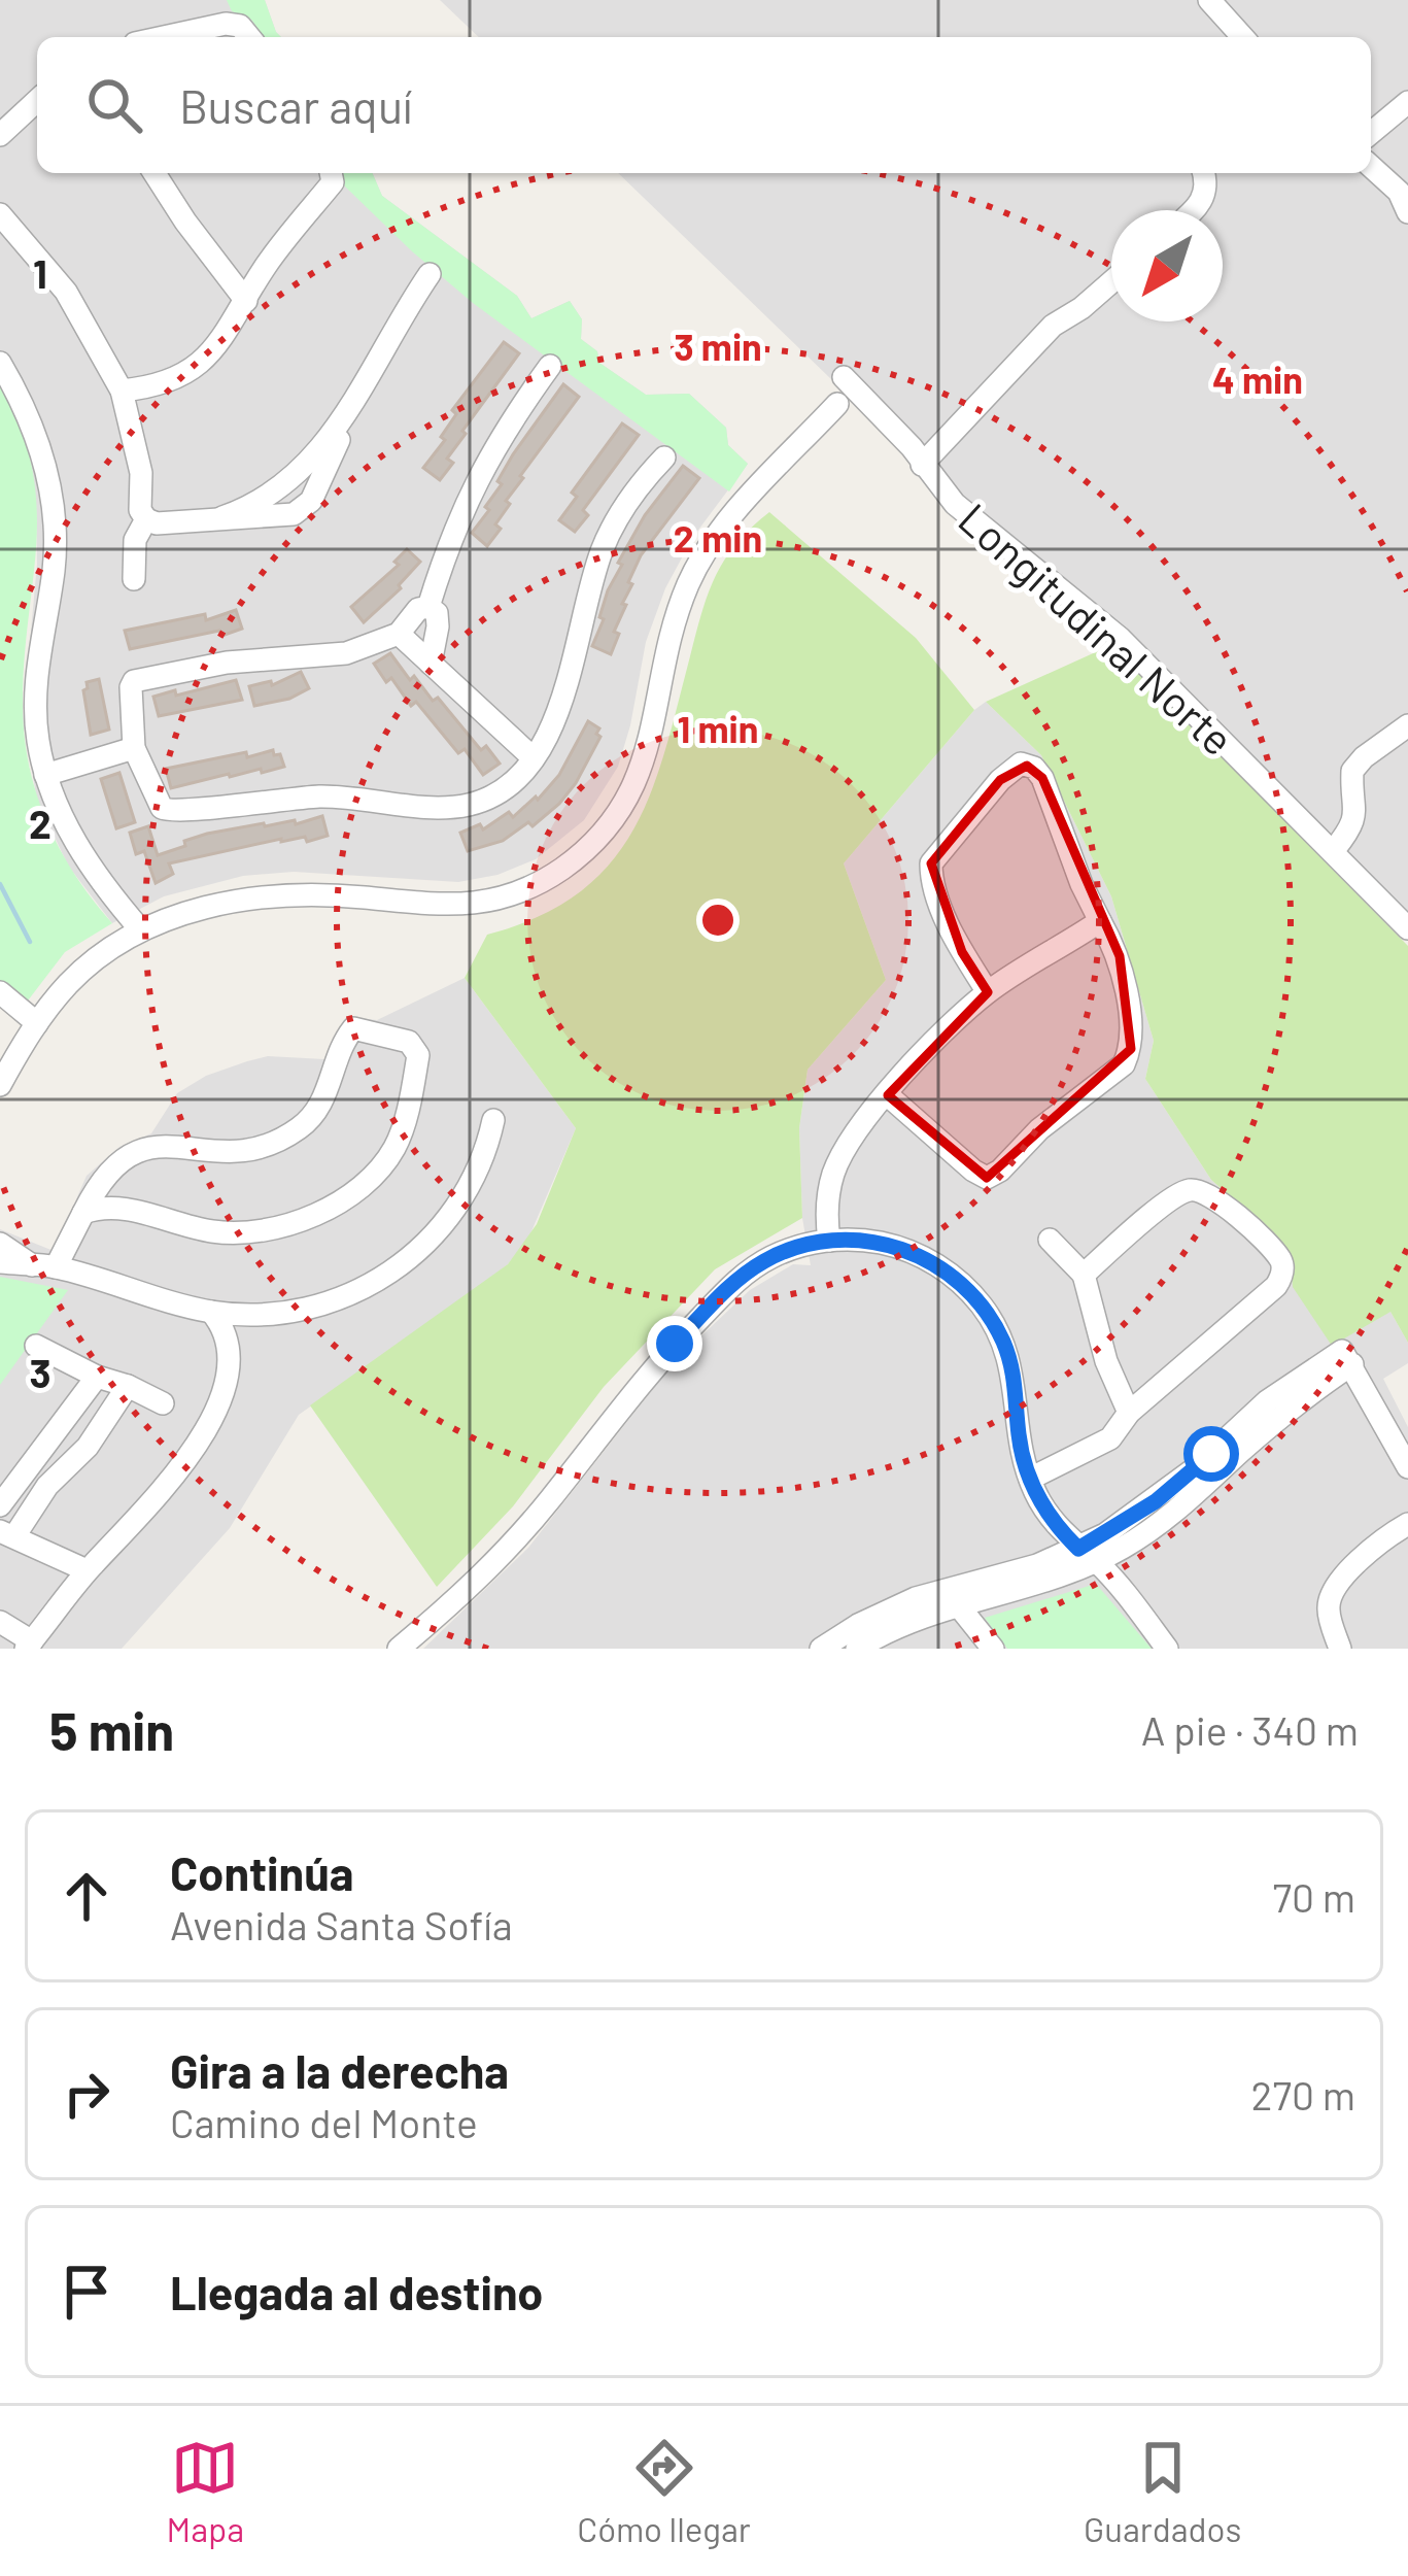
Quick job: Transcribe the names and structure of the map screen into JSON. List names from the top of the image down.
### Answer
{
  "streets": {
    "street": ["Longitudinal Norte"]
  },
  "north": "bottom left",
  "page": {
    "search": "Buscar aquí",
    "heading": ["5 min", "A pie · 340 m"],
    "list": [
      ["Continúa", "Avenida Santa Sofía", "70 m"],
      ["Gira a la derecha", "Camino del Monte", "270 m"],
      "Llegada al destino"
    ],
    "nav": ["Mapa", "Cómo llegar", "Guardados"]
  },
  "grid": {
    "rows": ["1", "2", "3"]
  },
  "rings": [
    "3 min",
    "4 min",
    "2 min",
    "1 min"
  ]
}
